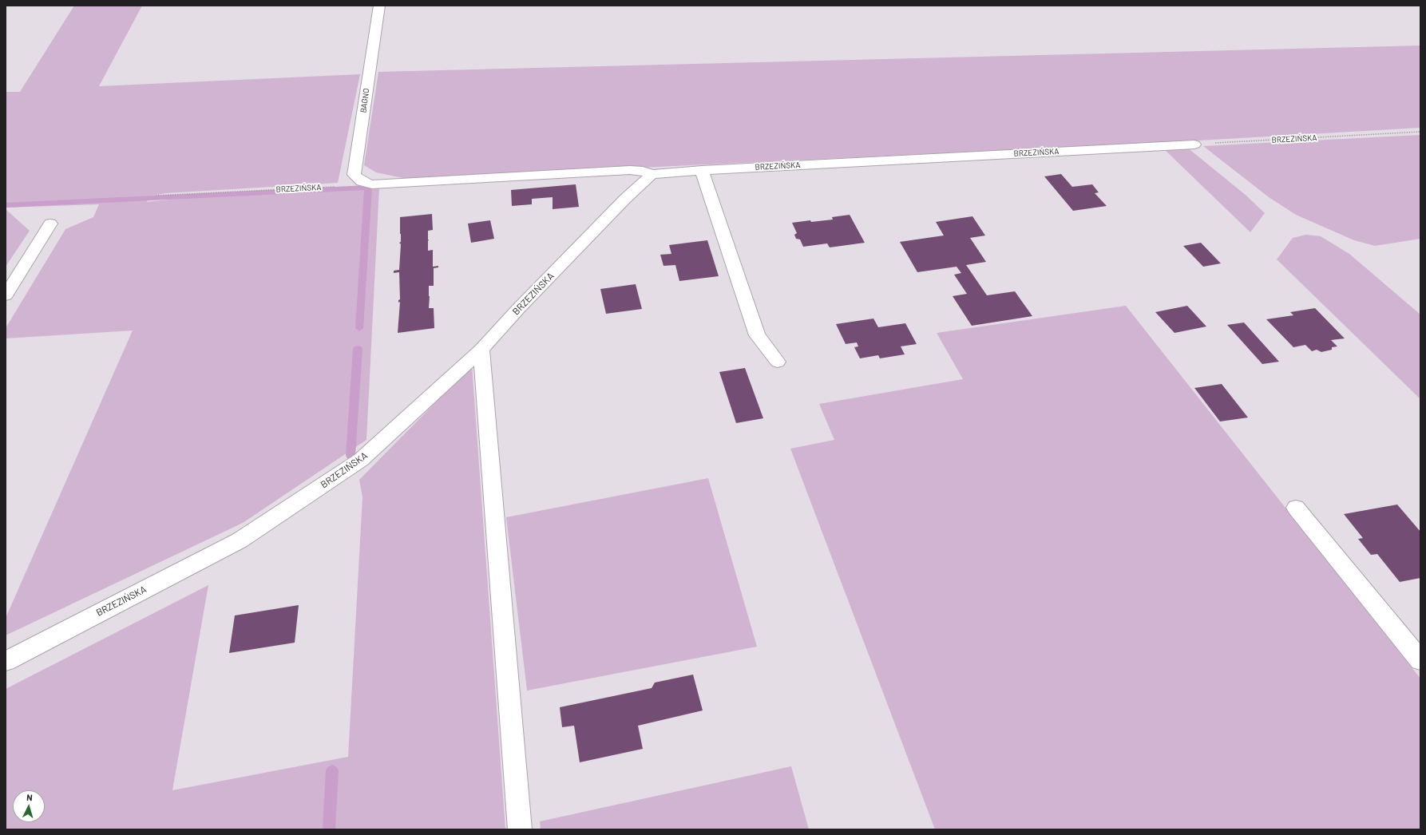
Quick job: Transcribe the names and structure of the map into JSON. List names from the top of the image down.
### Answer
{
  "streets": {
    "street": ["BAGNO", "BRZEZIŃSKA"]
  },
  "crossings": [
    ["BAGNO", "BRZEZIŃSKA"]
  ],
  "north": "top"
}
